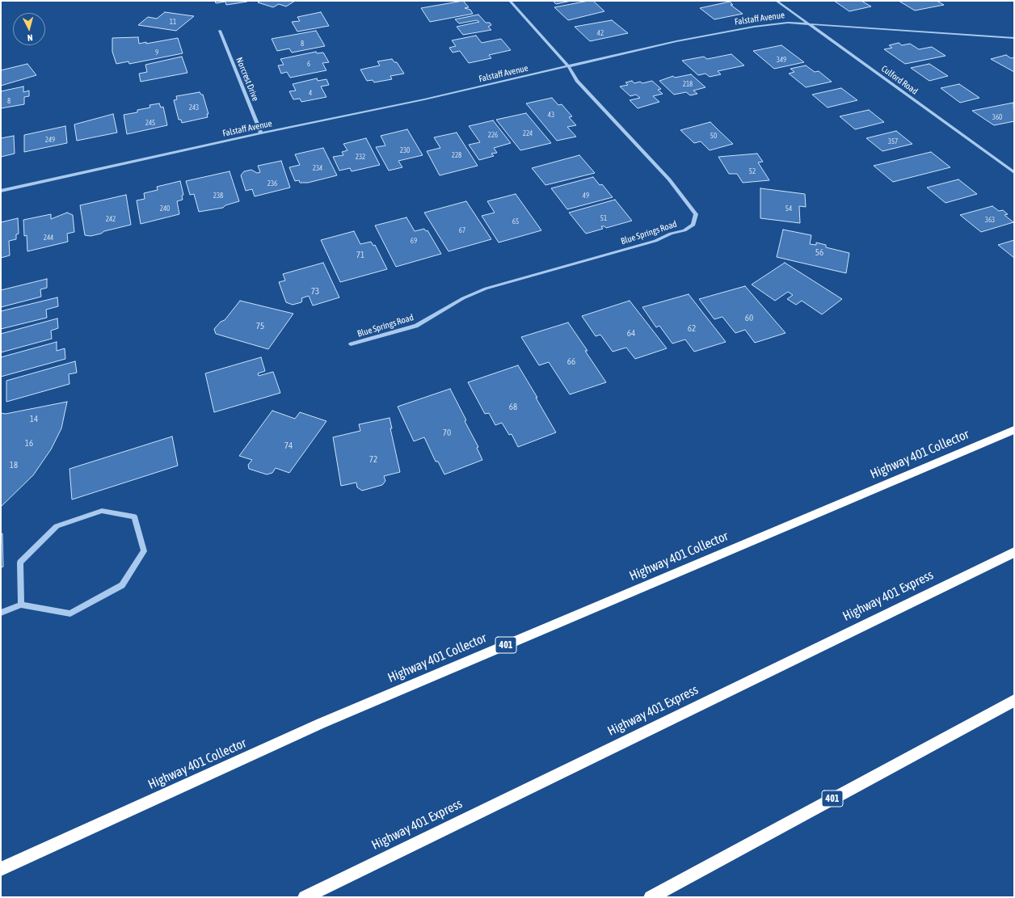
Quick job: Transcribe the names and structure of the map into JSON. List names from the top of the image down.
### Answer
{
  "streets": {
    "highway": ["Highway 401 Collector", "Highway 401 Express", "401"],
    "street": [
      "Falstaff Avenue",
      "Norcrest Drive",
      "Culford Road",
      "Blue Springs Road"
    ]
  },
  "crossings": [
    ["Falstaff Avenue", "Norcrest Drive"],
    ["Falstaff Avenue", "Culford Road"],
    ["Falstaff Avenue", "Blue Springs Road"]
  ],
  "house_numbers": [
    "11",
    "42",
    "8",
    "9",
    "349",
    "6",
    "218",
    "4",
    "8",
    "243",
    "43",
    "360",
    "245",
    "224",
    "226",
    "50",
    "249",
    "357",
    "230",
    "228",
    "232",
    "234",
    "52",
    "236",
    "238",
    "49",
    "240",
    "54",
    "51",
    "242",
    "363",
    "65",
    "67",
    "244",
    "69",
    "56",
    "71",
    "73",
    "60",
    "75",
    "62",
    "64",
    "66",
    "68",
    "14",
    "70",
    "16",
    "74",
    "72",
    "18"
  ],
  "north": "bottom"
}
